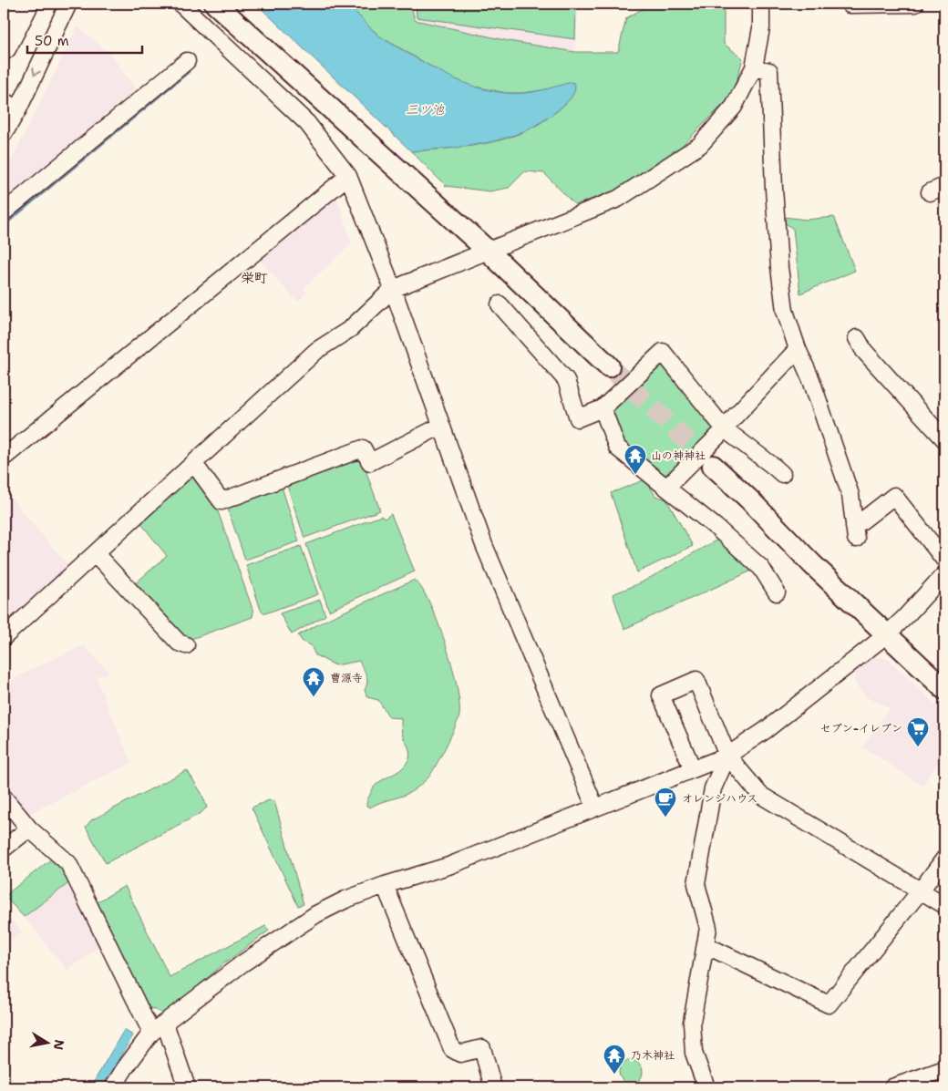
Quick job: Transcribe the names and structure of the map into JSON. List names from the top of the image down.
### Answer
{
  "districts": ["栄町"],
  "water": ["三ツ池"],
  "places": {
    "temple": ["山の神神社", "曹源寺", "乃木神社"],
    "supermarket": ["セブン-イレブン"],
    "cafe": ["オレンジハウス"]
  },
  "scale_bar": "50 m",
  "north": "right"
}
